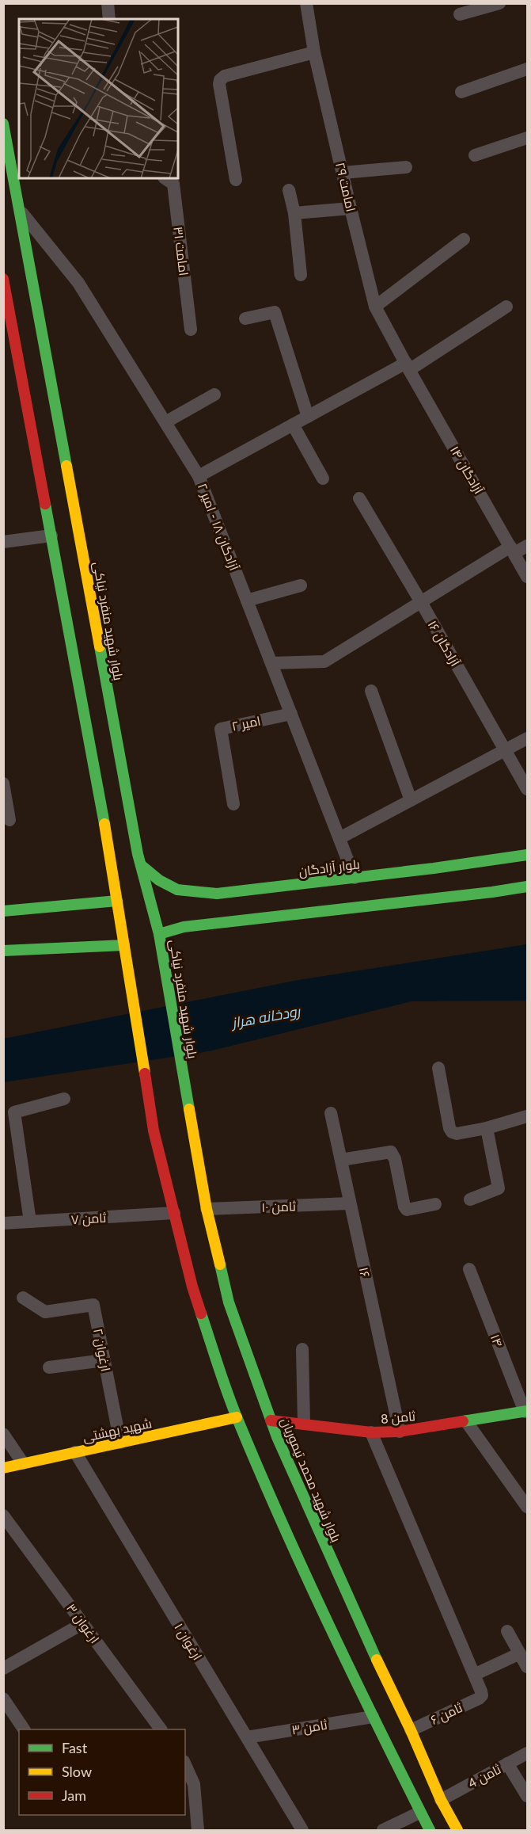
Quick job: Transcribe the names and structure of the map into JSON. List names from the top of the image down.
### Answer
{
  "streets": {
    "main road": [
      "بلوار شهید منفرد نیاکی",
      "بلوار آزادگان",
      "ثامن 8",
      "شهید بهشتی",
      "بلوار شهید محمد تیموریان"
    ],
    "street": [
      "امامت ۲۹",
      "امامت ۳۱",
      "آزادگان ۱۴",
      "آزادگان ۱۸ - امیر ۲",
      "آزادگان ۱۶",
      "امیر ۲",
      "ثامن ۱۰",
      "ثامن ۷",
      "۱۶",
      "۱۴",
      "ارغوان ۲",
      "ارغوان ۳",
      "ارغوان ۱",
      "ثامن ۶",
      "ثامن ۳",
      "ثامن 4"
    ]
  },
  "crossings": [
    ["امامت ۲۹", "آزادگان ۱۴"],
    ["آزادگان ۱۸ - امیر ۲", "بلوار شهید منفرد نیاکی"],
    ["آزادگان ۱۸ - امیر ۲", "امیر ۲"],
    ["آزادگان ۱۸ - امیر ۲", "بلوار آزادگان"],
    ["بلوار شهید منفرد نیاکی", "بلوار آزادگان"],
    ["بلوار شهید منفرد نیاکی", "بلوار شهید محمد تیموریان"],
    ["ثامن ۱۰", "۱۶"],
    ["ثامن ۱۰", "بلوار شهید محمد تیموریان"],
    ["۱۶", "ثامن 8"],
    ["۱۴", "ثامن 8"],
    ["ارغوان ۲", "شهید بهشتی"],
    ["ثامن 8", "بلوار شهید محمد تیموریان"],
    ["شهید بهشتی", "ارغوان ۱"],
    ["بلوار شهید محمد تیموریان", "ثامن ۶"],
    ["بلوار شهید محمد تیموریان", "ثامن 4"],
    ["ارغوان ۱", "ثامن ۳"]
  ],
  "water": ["رودخانه هراز"],
  "legend": ["Fast", "Slow", "Jam"]
}
